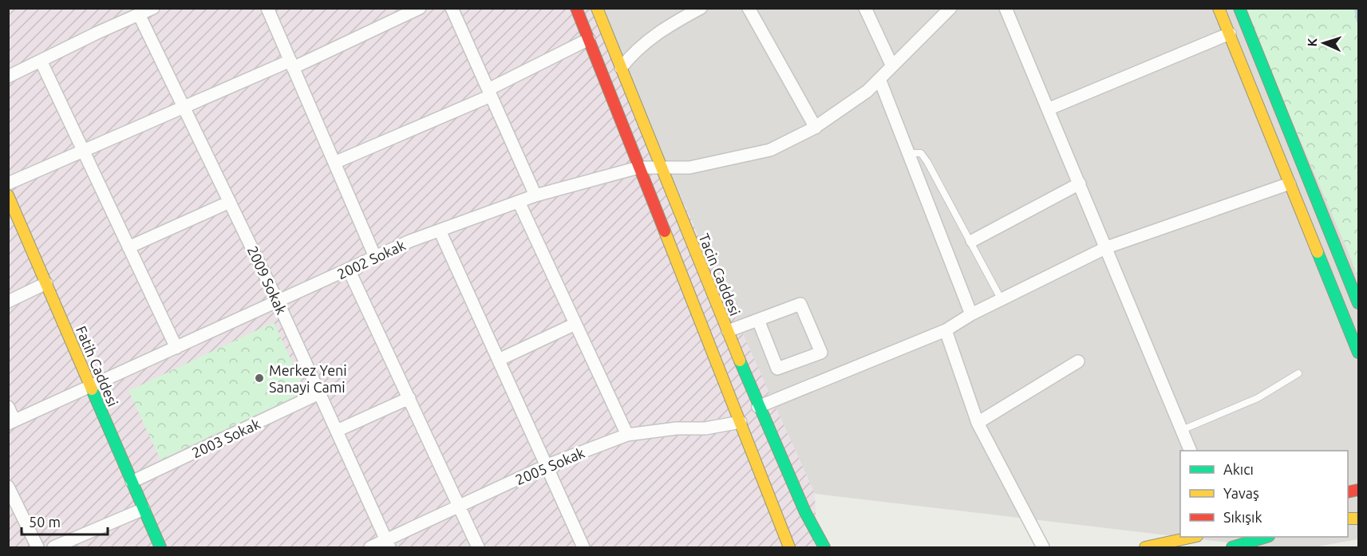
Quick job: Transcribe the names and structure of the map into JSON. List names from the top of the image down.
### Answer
{
  "streets": {
    "main road": ["Tacin Caddesi", "Fatih Caddesi"],
    "street": [
      "2002 Sokak",
      "2009 Sokak",
      "2003 Sokak",
      "2005 Sokak"
    ]
  },
  "crossings": [
    ["2002 Sokak", "Tacin Caddesi"],
    ["2002 Sokak", "2009 Sokak"],
    ["2002 Sokak", "Fatih Caddesi"],
    ["2009 Sokak", "2003 Sokak"],
    ["2009 Sokak", "2005 Sokak"],
    ["Fatih Caddesi", "2003 Sokak"]
  ],
  "places": ["Merkez Yeni Sanayi Cami"],
  "legend": ["Akıcı", "Yavaş", "Sıkışık"],
  "scale_bar": "50 m",
  "north": "left"
}
